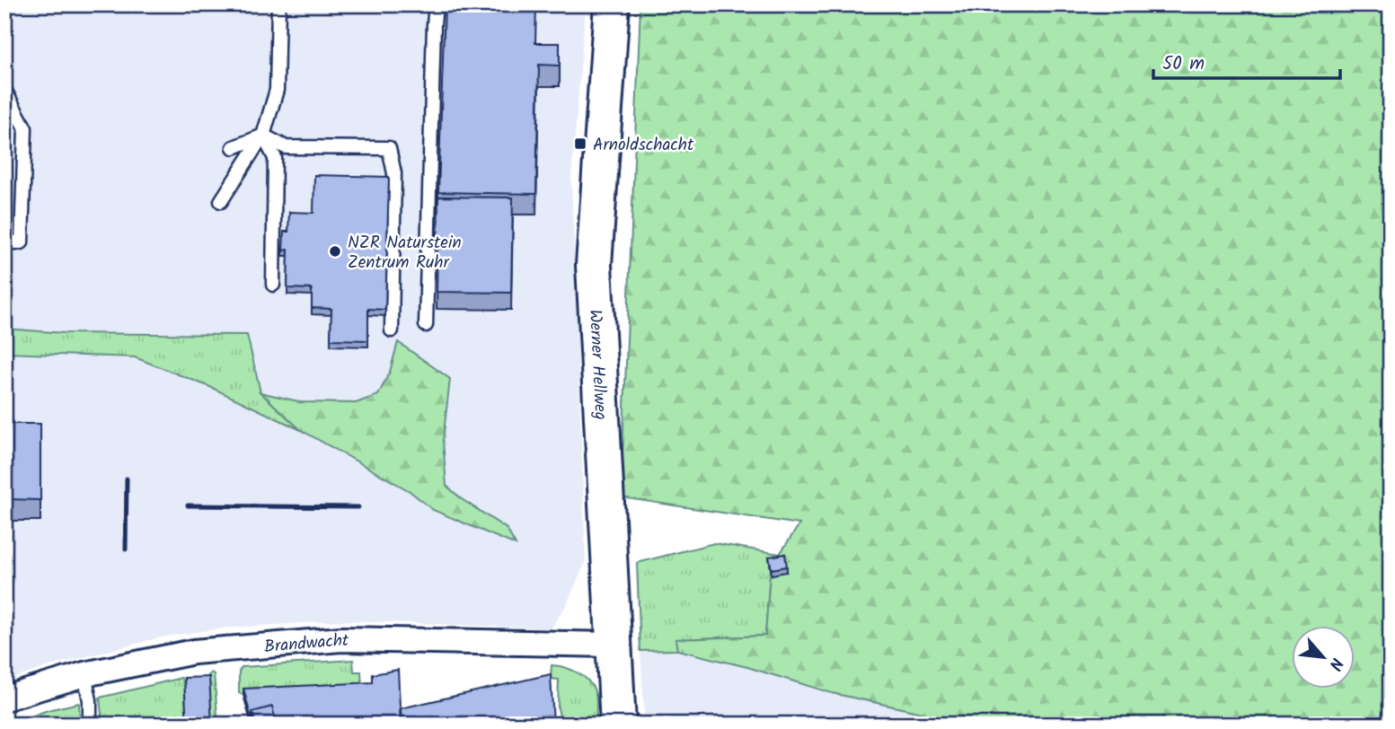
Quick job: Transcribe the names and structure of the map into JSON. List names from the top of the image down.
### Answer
{
  "streets": {
    "main road": ["Werner Hellweg"],
    "street": ["Brandwacht"]
  },
  "crossings": [
    ["Werner Hellweg", "Brandwacht"]
  ],
  "places": {
    "transit": ["Arnoldschacht"],
    "other": ["NZR Naturstein Zentrum Ruhr"]
  },
  "scale_bar": "50 m",
  "north": "bottom right"
}
